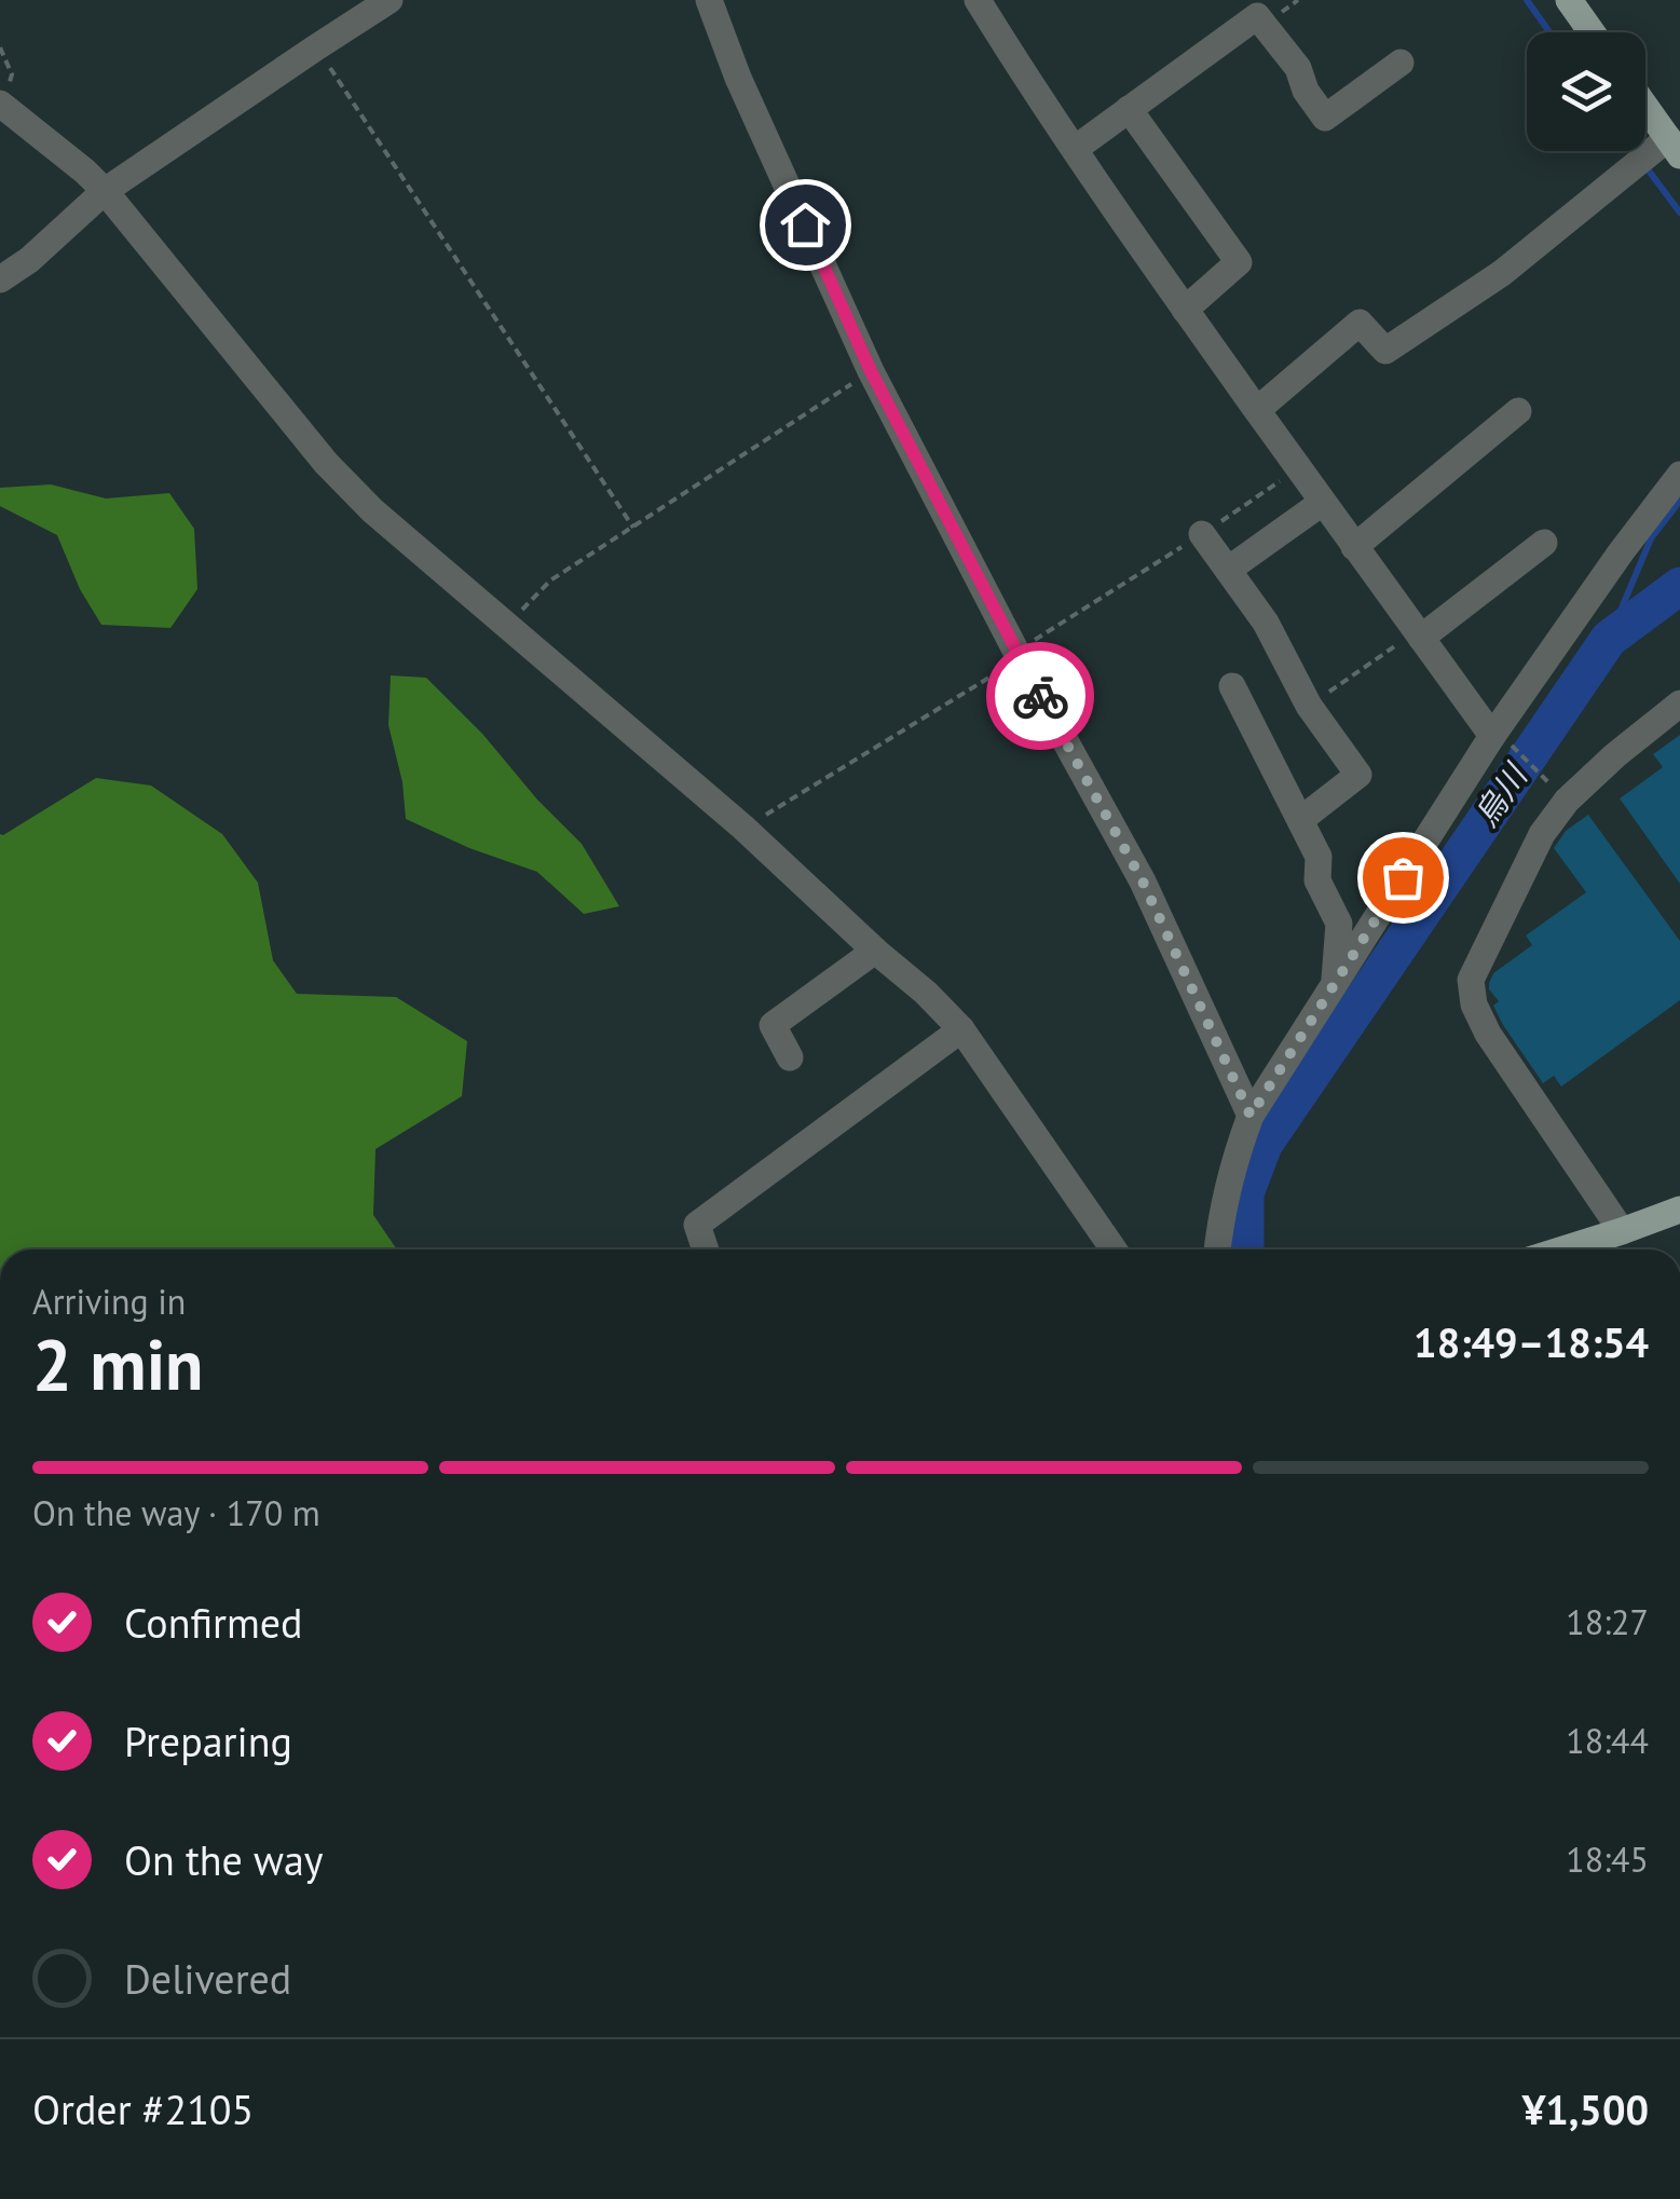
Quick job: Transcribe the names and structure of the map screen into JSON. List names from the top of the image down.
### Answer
{
  "water": ["烏川"],
  "page": {
    "heading": ["2 min", "Arriving in", "18:49–18:54"],
    "panel": ["Order #2105", "¥1,500"],
    "bar": "On the way · 170 m",
    "list": [
      ["Confirmed", "18:27"],
      ["Preparing", "18:44"],
      ["On the way", "18:45"],
      "Delivered"
    ]
  }
}
